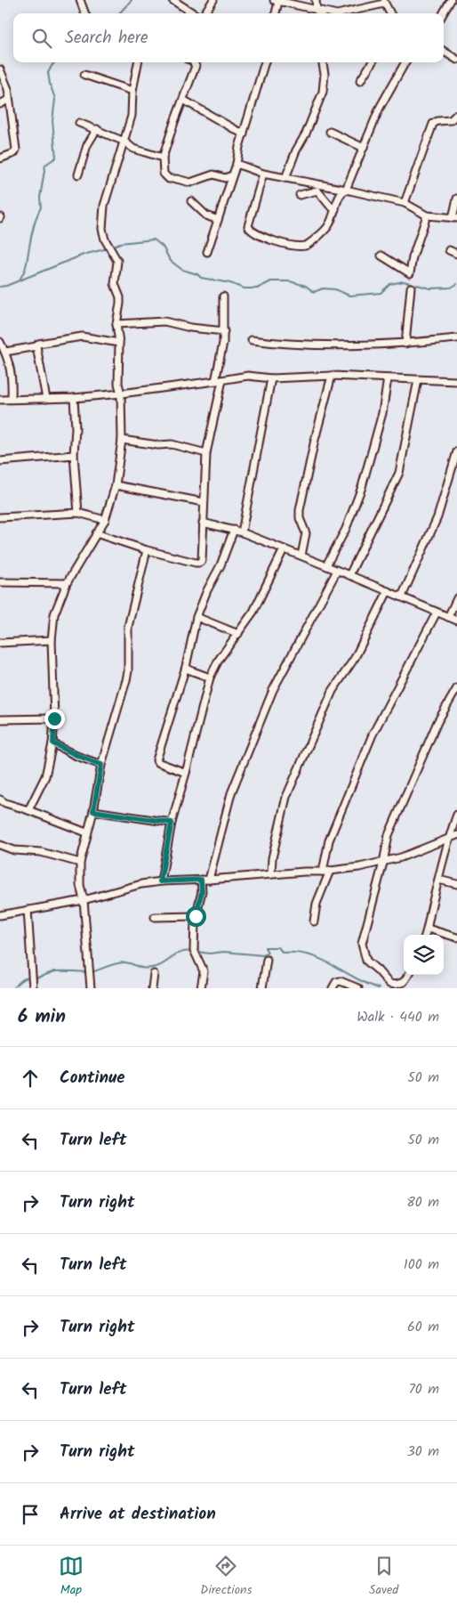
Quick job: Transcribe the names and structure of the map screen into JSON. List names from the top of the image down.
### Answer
{
  "page": {
    "search": "Search here",
    "heading": ["6 min", "Walk · 440 m"],
    "list": [
      ["Continue", "50 m"],
      ["Turn left", "50 m"],
      ["Turn right", "80 m"],
      ["Turn left", "100 m"],
      ["Turn right", "60 m"],
      ["Turn left", "70 m"],
      ["Turn right", "30 m"],
      "Arrive at destination"
    ],
    "nav": ["Map", "Directions", "Saved"]
  }
}
